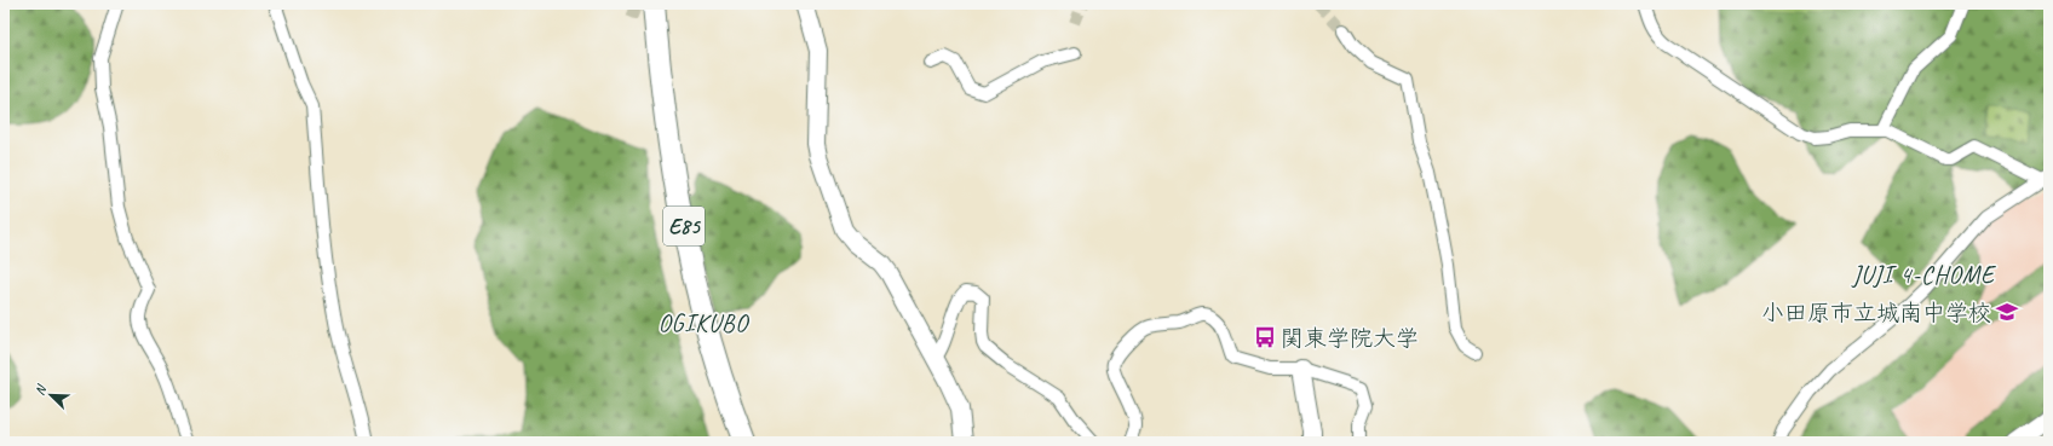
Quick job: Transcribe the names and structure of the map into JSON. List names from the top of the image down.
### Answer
{
  "streets": {
    "highway": ["E85"]
  },
  "districts": ["JUJI 4-CHOME", "OGIKUBO"],
  "places": {
    "school or university": ["小田原市立城南中学校"],
    "bus stop": ["関東学院大学"]
  },
  "north": "top left"
}
